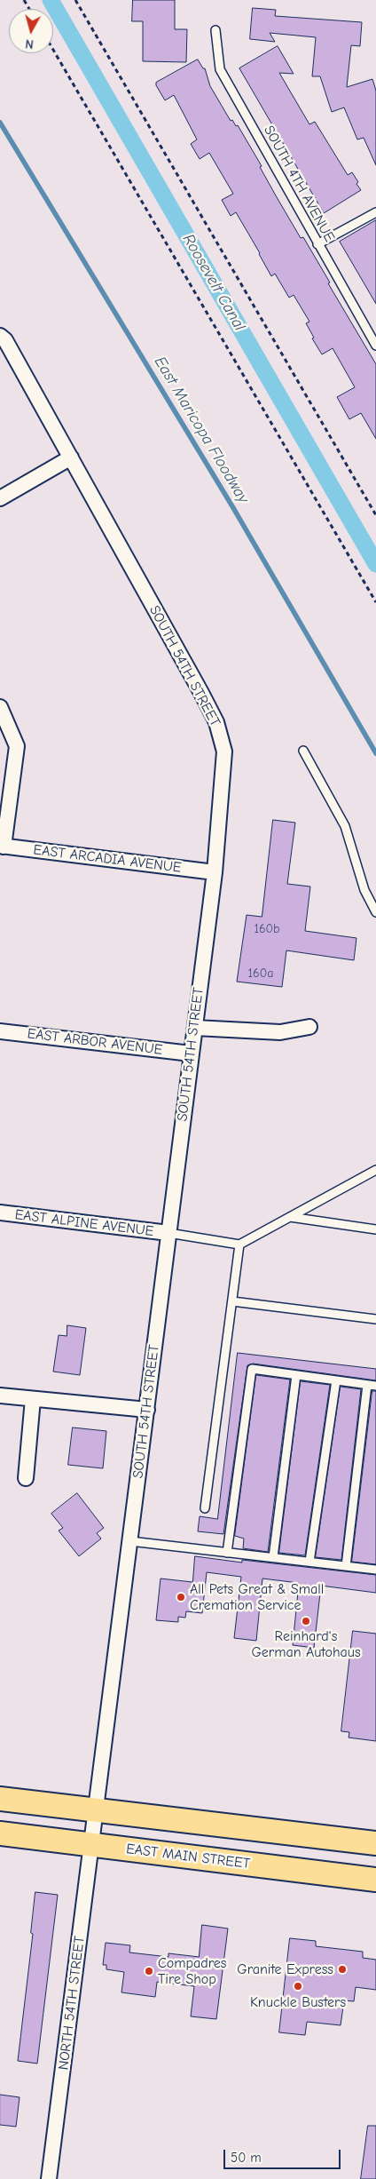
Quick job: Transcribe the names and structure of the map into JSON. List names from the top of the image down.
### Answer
{
  "streets": {
    "main road": ["EAST MAIN STREET"],
    "street": [
      "SOUTH 54TH STREET",
      "EAST ARCADIA AVENUE",
      "EAST ARBOR AVENUE",
      "EAST ALPINE AVENUE",
      "NORTH 54TH STREET"
    ],
    "lane": ["SOUTH 4TH AVENUE"]
  },
  "crossings": [
    ["SOUTH 54TH STREET", "EAST ARCADIA AVENUE"],
    ["SOUTH 54TH STREET", "EAST ARBOR AVENUE"],
    ["SOUTH 54TH STREET", "EAST ALPINE AVENUE"],
    ["SOUTH 54TH STREET", "EAST MAIN STREET"],
    ["SOUTH 54TH STREET", "NORTH 54TH STREET"],
    ["EAST MAIN STREET", "NORTH 54TH STREET"]
  ],
  "water": ["Roosevelt Canal", "East Maricopa Floodway"],
  "places": [
    "All Pets Great & Small Cremation Service",
    "Reinhard's German Autohaus",
    "Granite Express",
    "Compadres Tire Shop",
    "Knuckle Busters"
  ],
  "house_numbers": ["160b", "160a"],
  "scale_bar": "50 m",
  "north": "bottom"
}
